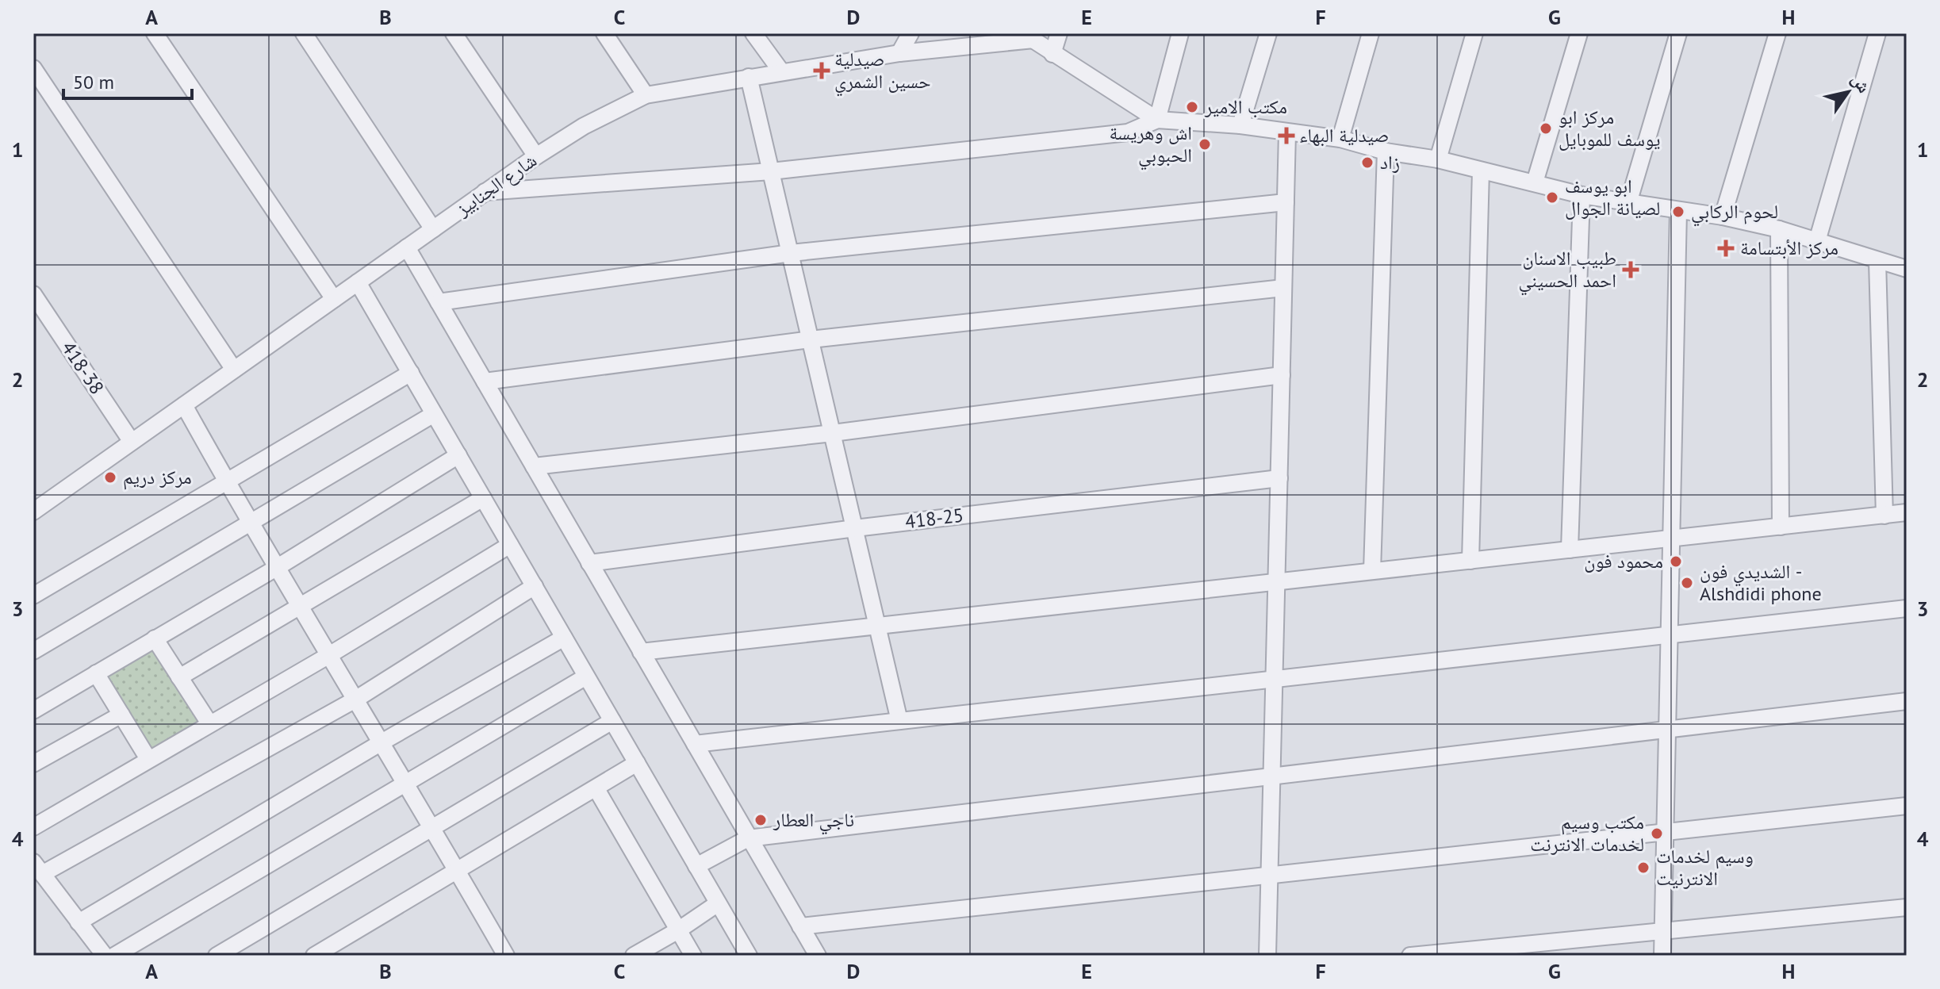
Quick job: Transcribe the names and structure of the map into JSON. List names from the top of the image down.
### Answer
{
  "streets": {
    "street": ["شارع الجنابيز", "418-38", "418-25"]
  },
  "crossings": [
    ["شارع الجنابيز", "418-38"]
  ],
  "places": {
    "health": [
      "صيدلية حسين الشمري",
      "صيدلية البهاء",
      "مركز الأبتسامة",
      "طبيب الاسنان احمد الحسيني"
    ],
    "other": [
      "مكتب الامير",
      "مركز ابو يوسف للموبايل",
      "اش وهريسة الحبوبي",
      "زاد",
      "ابو يوسف لصيانة الجوال",
      "لحوم الركابي",
      "مركز دريم",
      "محمود فون",
      "الشديدي فون - Alshdidi phone",
      "ناجي العطار",
      "مكتب وسيم لخدمات الانترنت",
      "وسيم لخدمات الانترنيت"
    ]
  },
  "scale_bar": "50 m",
  "north": "top right",
  "grid": {
    "columns": [
      "A",
      "B",
      "C",
      "D",
      "E",
      "F",
      "G",
      "H"
    ],
    "rows": [
      "1",
      "2",
      "3",
      "4"
    ]
  }
}
